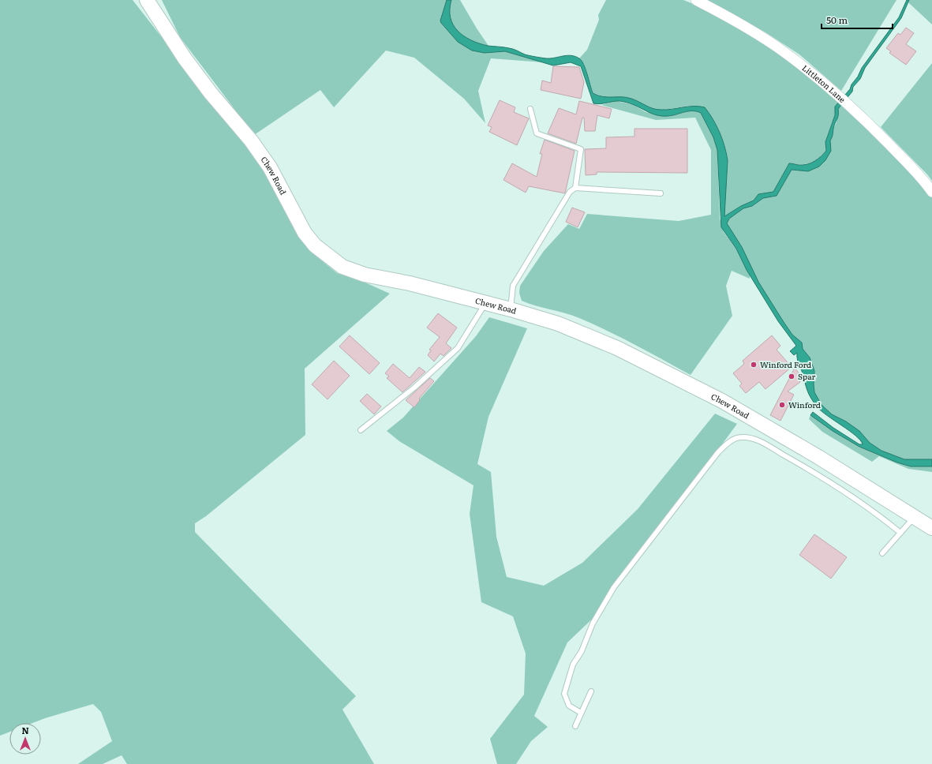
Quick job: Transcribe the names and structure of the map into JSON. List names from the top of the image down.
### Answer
{
  "streets": {
    "main road": ["Chew Road"],
    "street": ["Littleton Lane"]
  },
  "places": ["Winford Ford", "Spar", "Winford"],
  "scale_bar": "50 m",
  "north": "top"
}
